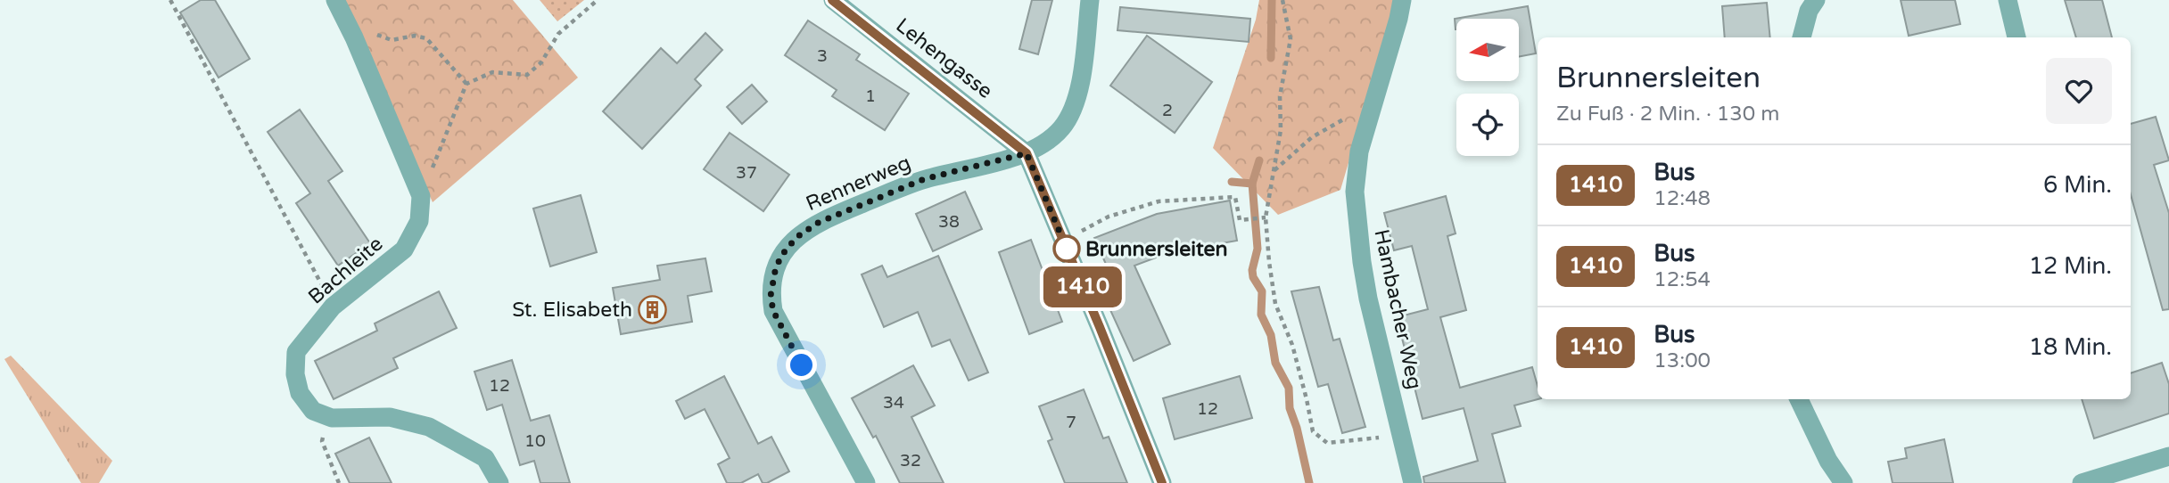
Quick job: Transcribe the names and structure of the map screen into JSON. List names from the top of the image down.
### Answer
{
  "streets": {
    "street": [
      "Lehengasse",
      "Rennerweg",
      "Bachleite",
      "Hambacher Weg"
    ]
  },
  "crossings": [
    ["Lehengasse", "Rennerweg"]
  ],
  "places": {
    "other": ["Brunnersleiten"],
    "building": ["St. Elisabeth"]
  },
  "lines": ["bus line 1410"],
  "house_numbers": [
    "3",
    "1",
    "2",
    "37",
    "38",
    "12",
    "34",
    "12",
    "7",
    "10",
    "32"
  ],
  "north": "left",
  "page": {
    "on_map": "1410",
    "heading": ["Brunnersleiten", "Zu Fuß · 2 Min. · 130 m"],
    "list": [
      {
        "mark": "1410",
        "name": "Bus",
        "note": "12:48",
        "value": "6 Min."
      },
      {
        "mark": "1410",
        "name": "Bus",
        "note": "12:54",
        "value": "12 Min."
      },
      {
        "mark": "1410",
        "name": "Bus",
        "note": "13:00",
        "value": "18 Min."
      }
    ]
  }
}
